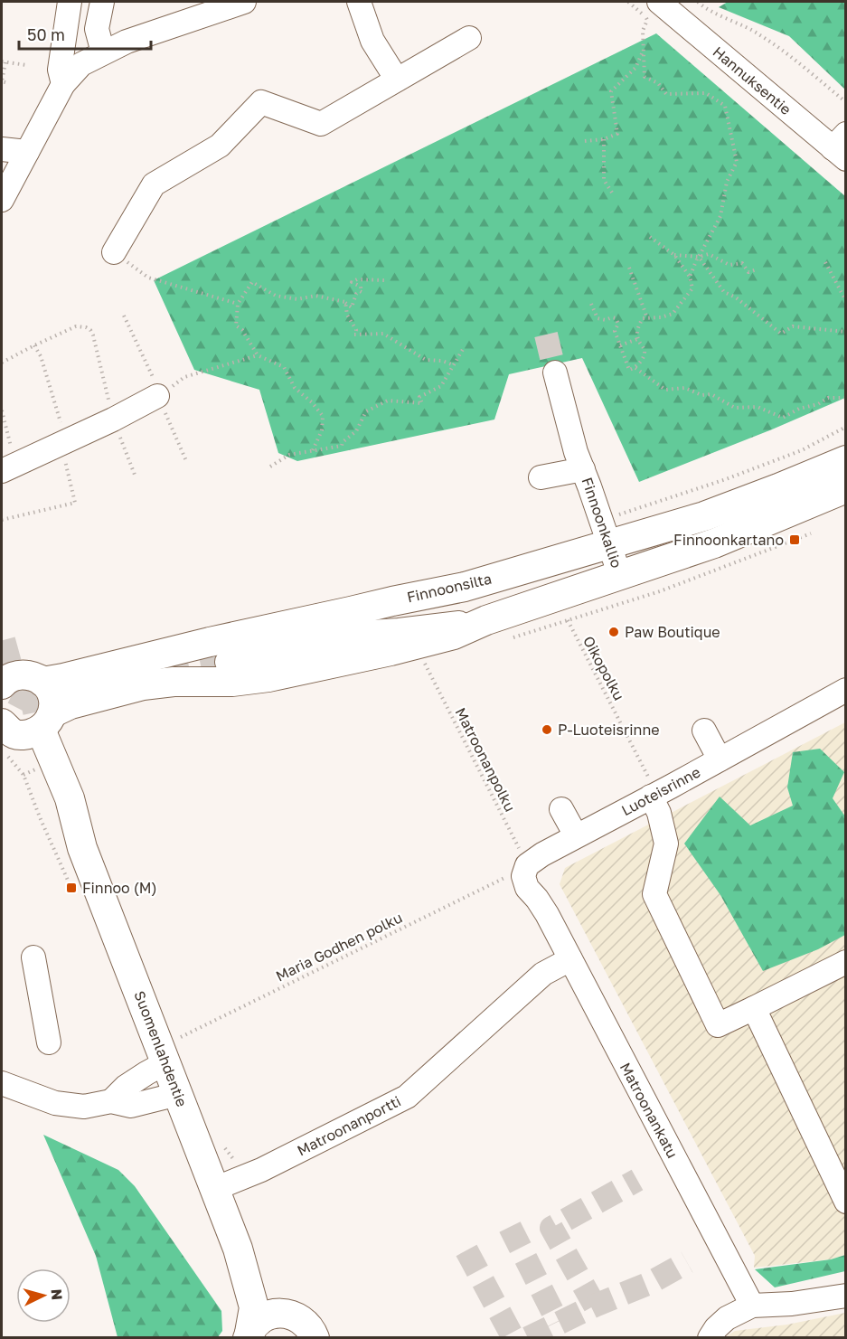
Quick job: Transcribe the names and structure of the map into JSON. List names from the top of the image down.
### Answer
{
  "streets": {
    "main road": ["Finnoonsilta", "Suomenlahdentie"],
    "street": [
      "Hannuksentie",
      "Finnoonkallio",
      "Luoteisrinne",
      "Matroonankatu",
      "Matroonanportti"
    ],
    "path": ["Oikopolku", "Matroonanpolku", "Maria Godhen polku"]
  },
  "crossings": [
    ["Finnoonkallio", "Finnoonsilta"],
    ["Oikopolku", "Luoteisrinne"],
    ["Matroonanpolku", "Luoteisrinne"],
    ["Matroonanpolku", "Maria Godhen polku"],
    ["Matroonanpolku", "Matroonankatu"],
    ["Luoteisrinne", "Maria Godhen polku"],
    ["Luoteisrinne", "Matroonankatu"],
    ["Maria Godhen polku", "Matroonankatu"],
    ["Suomenlahdentie", "Matroonanportti"],
    ["Matroonankatu", "Matroonanportti"]
  ],
  "places": {
    "transit": ["Finnoonkartano", "Finnoo (M)"],
    "other": ["Paw Boutique", "P-Luoteisrinne"]
  },
  "scale_bar": "50 m",
  "north": "right"
}
